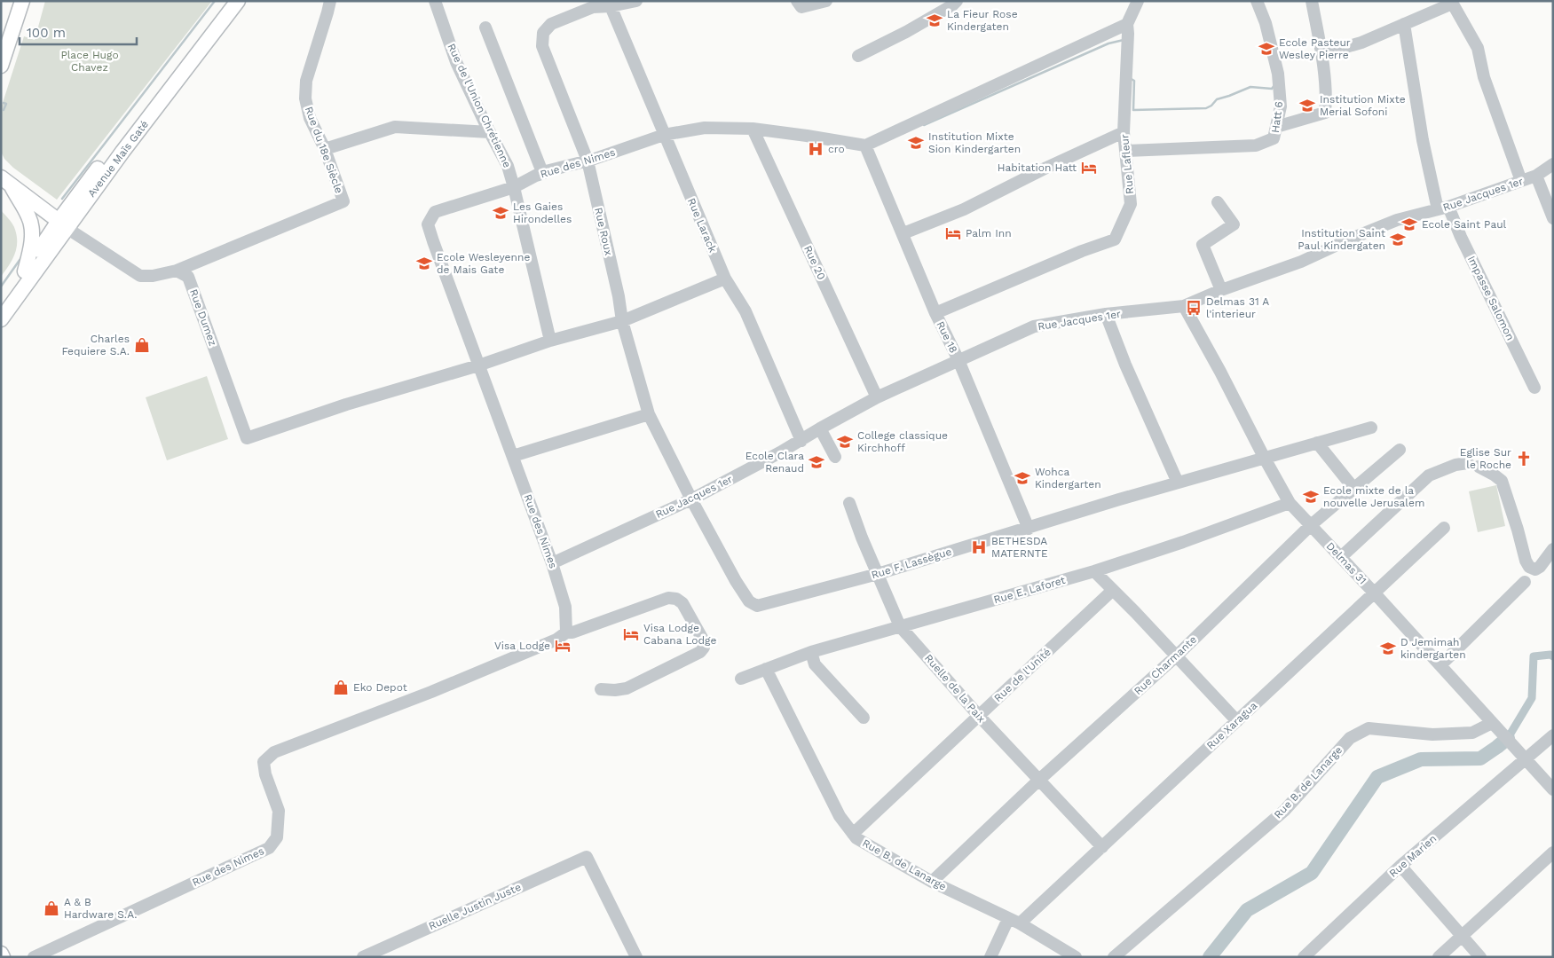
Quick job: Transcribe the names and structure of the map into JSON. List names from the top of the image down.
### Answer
{
  "streets": {
    "main road": ["Avenue Maïs Gaté"],
    "street": [
      "Rue de l'Union Chrétienne",
      "Hatt 6",
      "Rue du 18e Siècle",
      "Rue des Nimes",
      "Rue Lafleur",
      "Rue Jacques 1er",
      "Rue Larack",
      "Rue Roux",
      "Rue 20",
      "Impasse Salomon",
      "Rue Dumez",
      "Rue 18",
      "Rue F. Lassègue",
      "Delmas 31",
      "Rue E. Laforet",
      "Rue Charmante",
      "Rue de l'Unité",
      "Ruelle de la Paix",
      "Rue Xaragua",
      "Rue B. de Lanarge",
      "Rue Marien",
      "Ruelle Justin Juste"
    ]
  },
  "crossings": [
    ["Rue de l'Union Chrétienne", "Rue des Nimes"],
    ["Hatt 6", "Rue Lafleur"],
    ["Rue du 18e Siècle", "Rue Dumez"],
    ["Rue des Nimes", "Rue Jacques 1er"],
    ["Rue des Nimes", "Rue Larack"],
    ["Rue des Nimes", "Rue Roux"],
    ["Rue des Nimes", "Rue 20"],
    ["Rue des Nimes", "Rue Dumez"],
    ["Rue des Nimes", "Rue 18"],
    ["Rue Lafleur", "Rue 18"],
    ["Rue Jacques 1er", "Rue Larack"],
    ["Rue Jacques 1er", "Rue Roux"],
    ["Rue Jacques 1er", "Rue 20"],
    ["Rue Jacques 1er", "Impasse Salomon"],
    ["Rue Jacques 1er", "Rue 18"],
    ["Rue Jacques 1er", "Rue F. Lassègue"],
    ["Rue Jacques 1er", "Delmas 31"],
    ["Rue Larack", "Rue Roux"],
    ["Rue Roux", "Rue F. Lassègue"],
    ["Rue 18", "Rue F. Lassègue"],
    ["Rue F. Lassègue", "Delmas 31"],
    ["Rue F. Lassègue", "Ruelle de la Paix"],
    ["Delmas 31", "Rue E. Laforet"],
    ["Delmas 31", "Rue Charmante"],
    ["Delmas 31", "Rue Xaragua"],
    ["Delmas 31", "Rue B. de Lanarge"],
    ["Delmas 31", "Rue Marien"],
    ["Rue E. Laforet", "Ruelle de la Paix"],
    ["Rue E. Laforet", "Rue B. de Lanarge"],
    ["Rue Charmante", "Ruelle de la Paix"],
    ["Rue Charmante", "Rue B. de Lanarge"],
    ["Rue de l'Unité", "Ruelle de la Paix"],
    ["Rue de l'Unité", "Rue B. de Lanarge"],
    ["Ruelle de la Paix", "Rue Xaragua"],
    ["Rue Xaragua", "Rue B. de Lanarge"]
  ],
  "parks": ["Place Hugo Chavez"],
  "places": {
    "school or university": [
      "La Fieur Rose Kindergaten",
      "Ecole Pasteur Wesley Pierre",
      "Institution Mixte Merial Sofoni",
      "Institution Mixte Sion Kindergarten",
      "Les Gaies Hirondelles",
      "Ecole Saint Paul",
      "Institution Saint Paul Kindergaten",
      "Ecole Wesleyenne de Mais Gate",
      "College classique Kirchhoff",
      "Ecole Clara Renaud",
      "Wohca Kindergarten",
      "Ecole mixte de la nouvelle Jerusalem",
      "D Jemimah kindergarten"
    ],
    "hospital": ["cro", "BETHESDA MATERNTE"],
    "hotel": [
      "Habitation Hatt",
      "Palm Inn",
      "Visa Lodge Cabana Lodge",
      "Visa Lodge"
    ],
    "bus stop": ["Delmas 31 A l'interieur"],
    "shop": ["Charles Fequiere S.A.", "Eko Depot", "A & B Hardware S.A."],
    "church": ["Eglise Sur le Roche"]
  },
  "scale_bar": "100 m"
}
